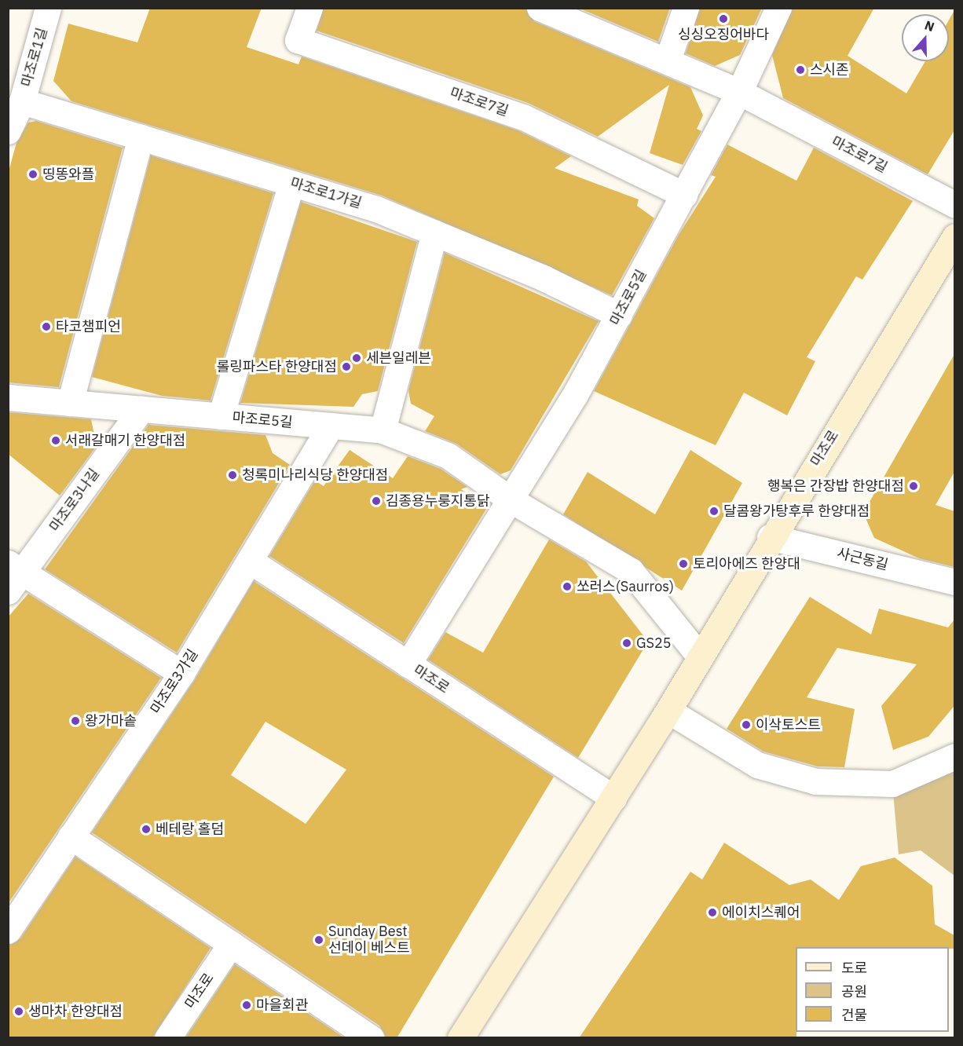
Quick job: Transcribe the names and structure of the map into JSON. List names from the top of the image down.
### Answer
{
  "streets": {
    "main road": ["마조로"],
    "street": [
      "마조로1길",
      "마조로7길",
      "마조로1가길",
      "마조로5길",
      "마조로3나길",
      "사근동길",
      "마조로3가길"
    ]
  },
  "crossings": [
    ["마조로1길", "마조로1가길"],
    ["마조로7길", "마조로5길"],
    ["마조로1가길", "마조로5길"],
    ["마조로5길", "마조로"],
    ["마조로5길", "마조로3나길"],
    ["마조로5길", "마조로3가길"],
    ["마조로", "사근동길"],
    ["마조로", "마조로3가길"]
  ],
  "places": [
    "싱싱오징어바다",
    "스시존",
    "띵똥와플",
    "타코챔피언",
    "세븐일레븐",
    "롤링파스타 한양대점",
    "서래갈매기 한양대점",
    "청록미나리식당 한양대점",
    "행복은 간장밥 한양대점",
    "김종용누룽지통닭",
    "달콤왕가탕후루 한양대점",
    "토리아에즈 한양대",
    "쏘러스(Saurros)",
    "GS25",
    "왕가마솥",
    "이삭토스트",
    "베테랑 홀덤",
    "에이치스퀘어",
    "Sunday Best 선데이 베스트",
    "마을회관",
    "생마차 한양대점"
  ],
  "legend": ["도로", "공원", "건물"],
  "north": "top"
}
